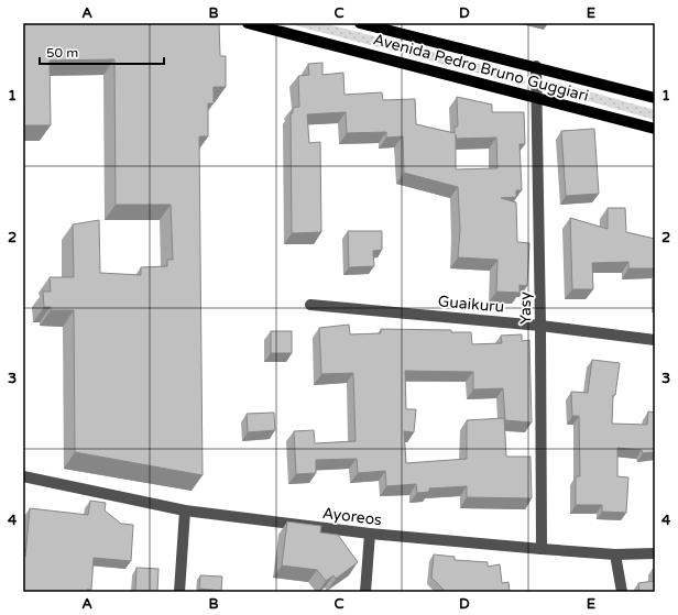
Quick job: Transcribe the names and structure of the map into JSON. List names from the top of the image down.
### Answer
{
  "streets": {
    "main road": ["Avenida Pedro Bruno Guggiari"],
    "street": ["Guaikuru", "Yasy", "Ayoreos"]
  },
  "crossings": [
    ["Avenida Pedro Bruno Guggiari", "Yasy"],
    ["Guaikuru", "Yasy"],
    ["Yasy", "Ayoreos"]
  ],
  "scale_bar": "50 m",
  "grid": {
    "columns": [
      "A",
      "B",
      "C",
      "D",
      "E"
    ],
    "rows": [
      "1",
      "2",
      "3",
      "4"
    ]
  }
}
